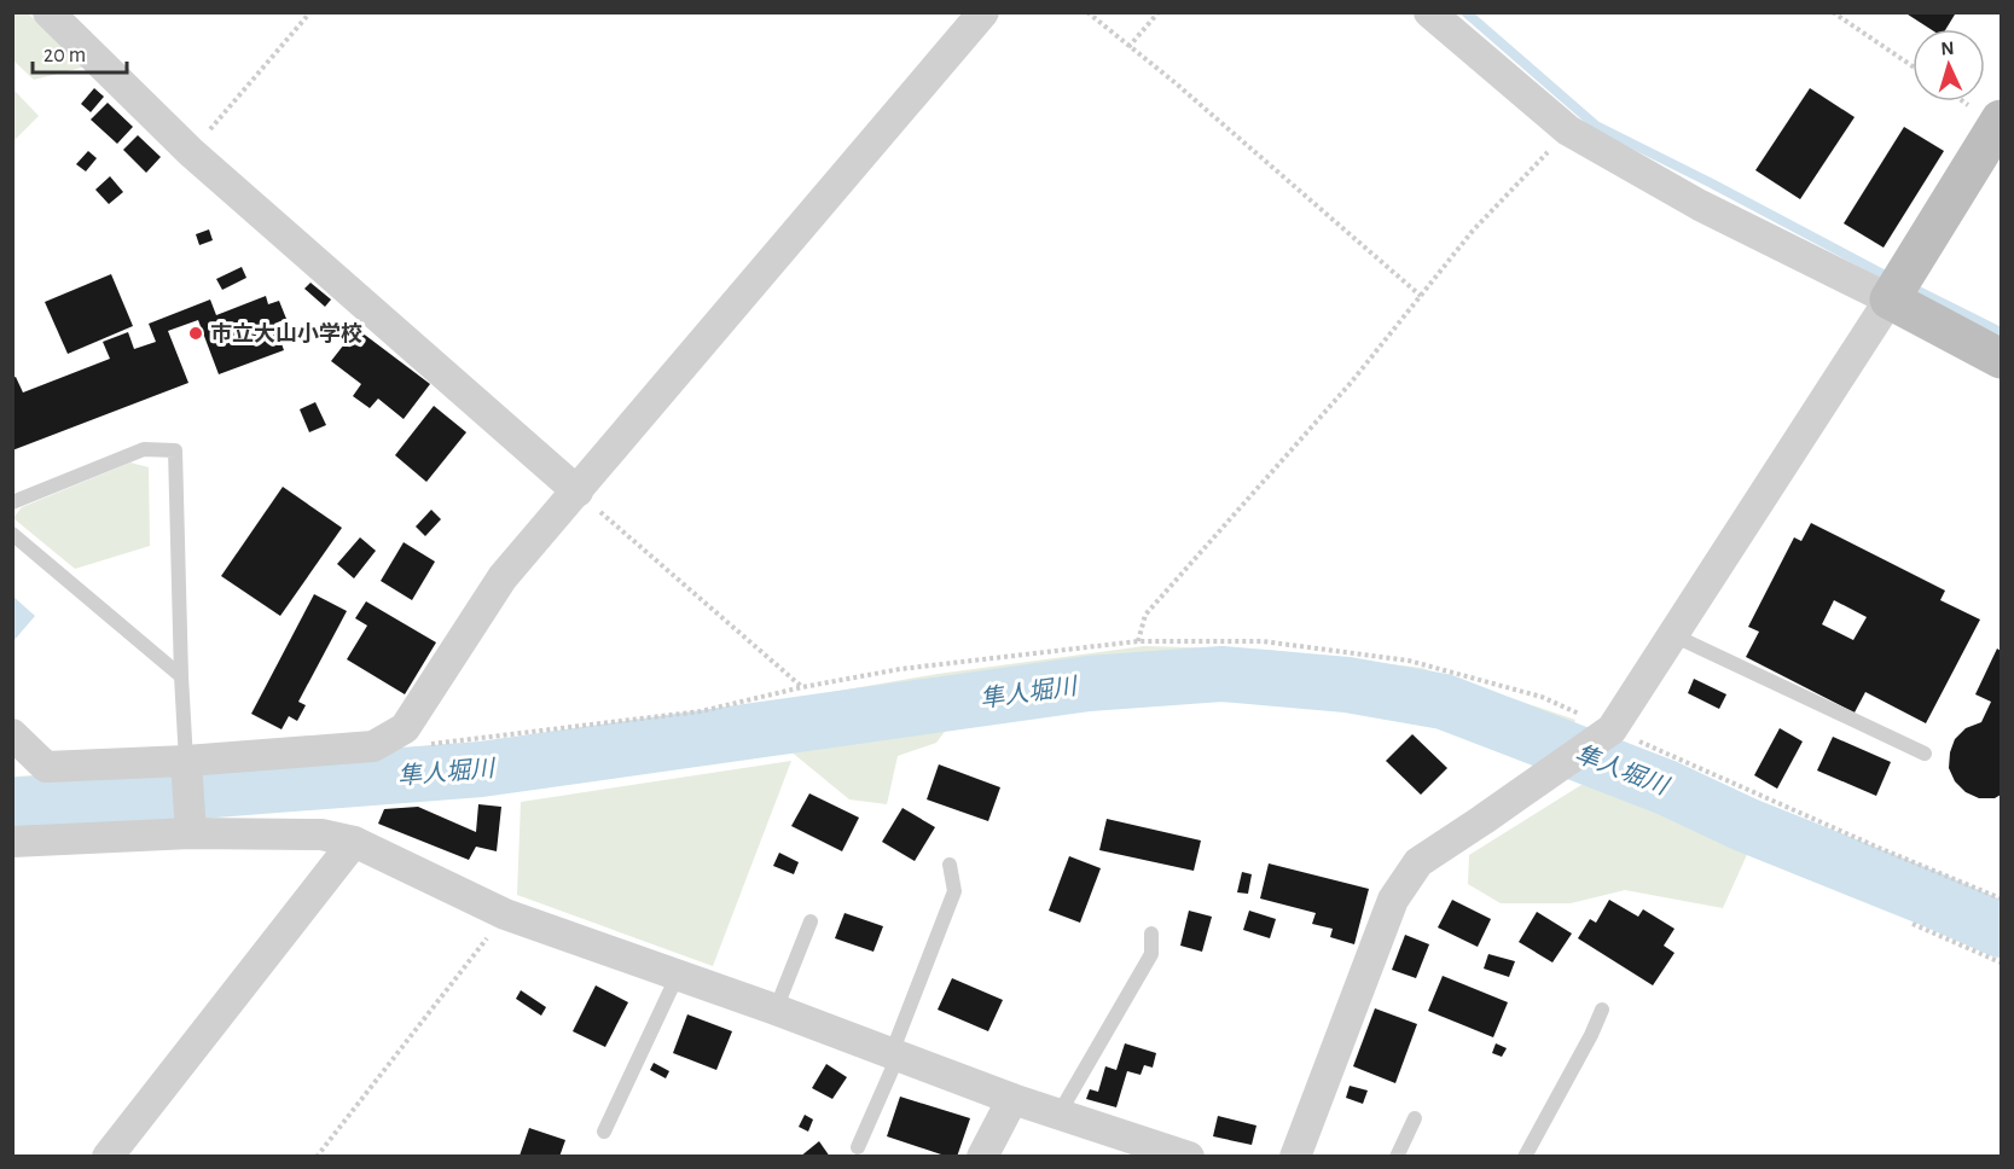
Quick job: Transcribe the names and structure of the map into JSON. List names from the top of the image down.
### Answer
{
  "water": ["隼人堀川"],
  "places": ["市立大山小学校"],
  "scale_bar": "20 m",
  "north": "top"
}
